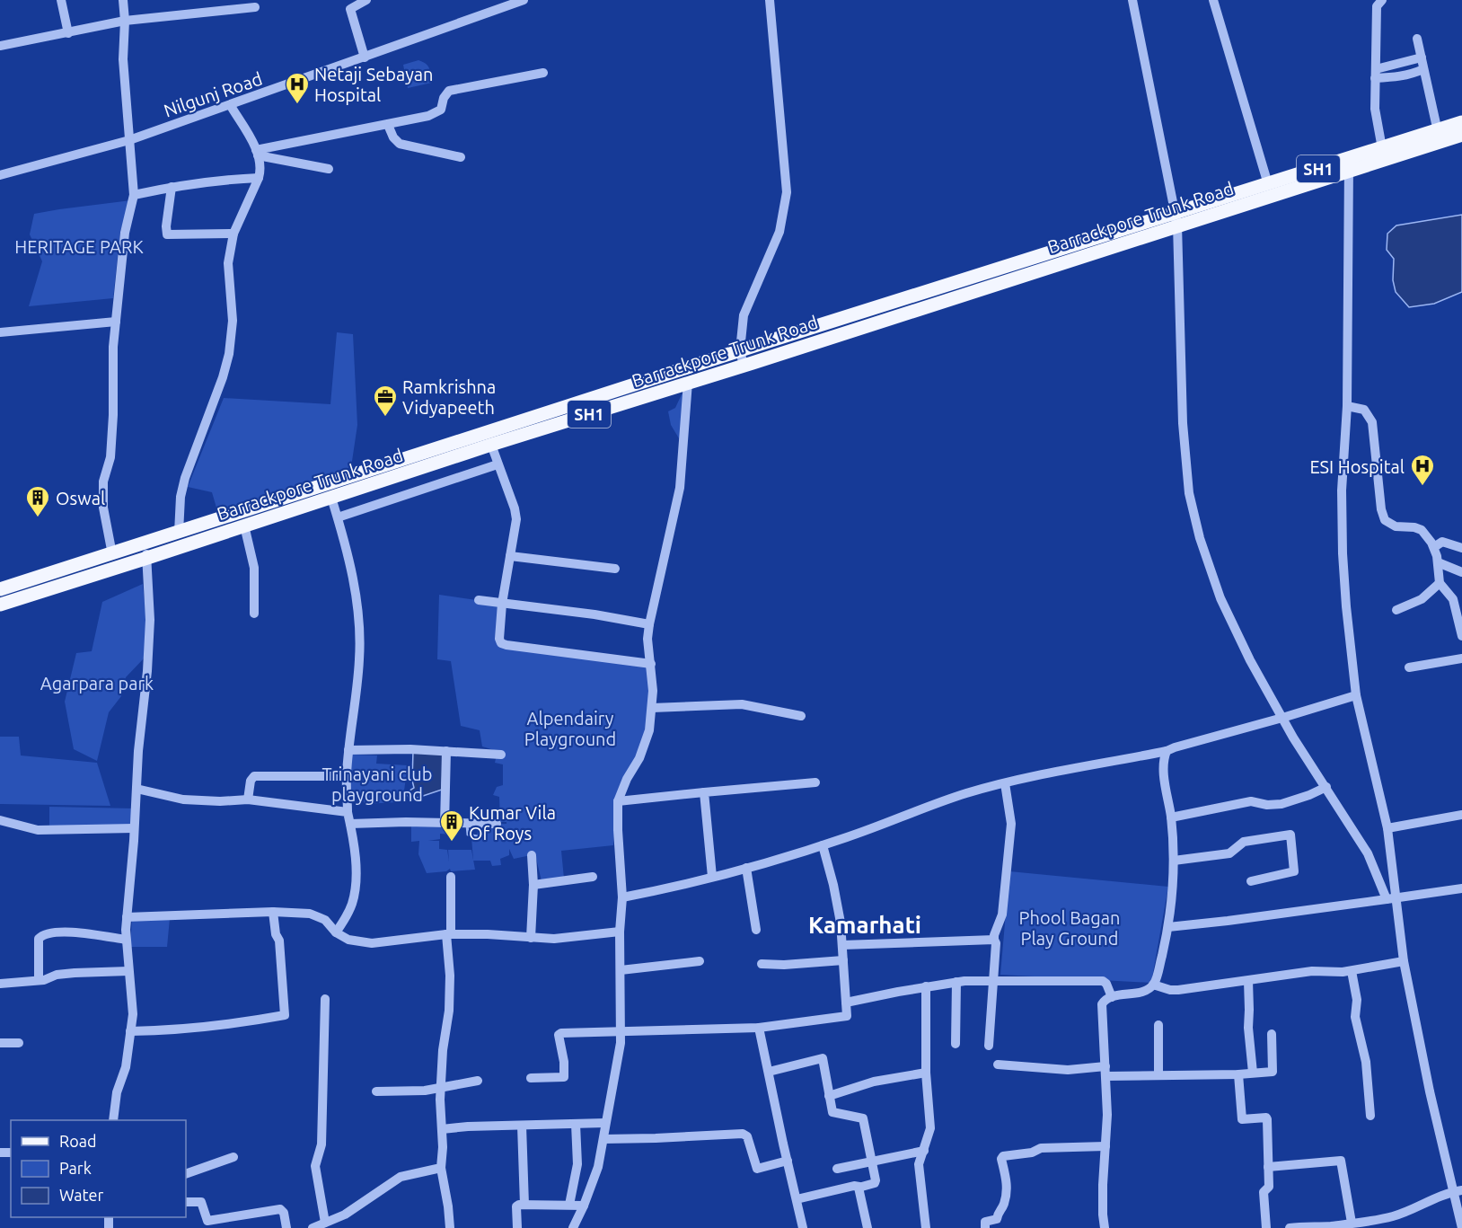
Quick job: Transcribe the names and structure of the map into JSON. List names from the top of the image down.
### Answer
{
  "streets": {
    "main road": ["SH1", "Barrackpore Trunk Road"],
    "street": ["Nilgunj Road"]
  },
  "districts": ["Kamarhati"],
  "parks": [
    "HERITAGE PARK",
    "Agarpara park",
    "Alpendairy Playground",
    "Trinayani club playground",
    "Phool Bagan Play Ground"
  ],
  "places": {
    "hospital": ["Netaji Sebayan Hospital", "ESI Hospital"],
    "office": ["Ramkrishna Vidyapeeth"],
    "building": ["Oswal", "Kumar Vila Of Roys"]
  },
  "legend": ["Road", "Park", "Water"]
}
